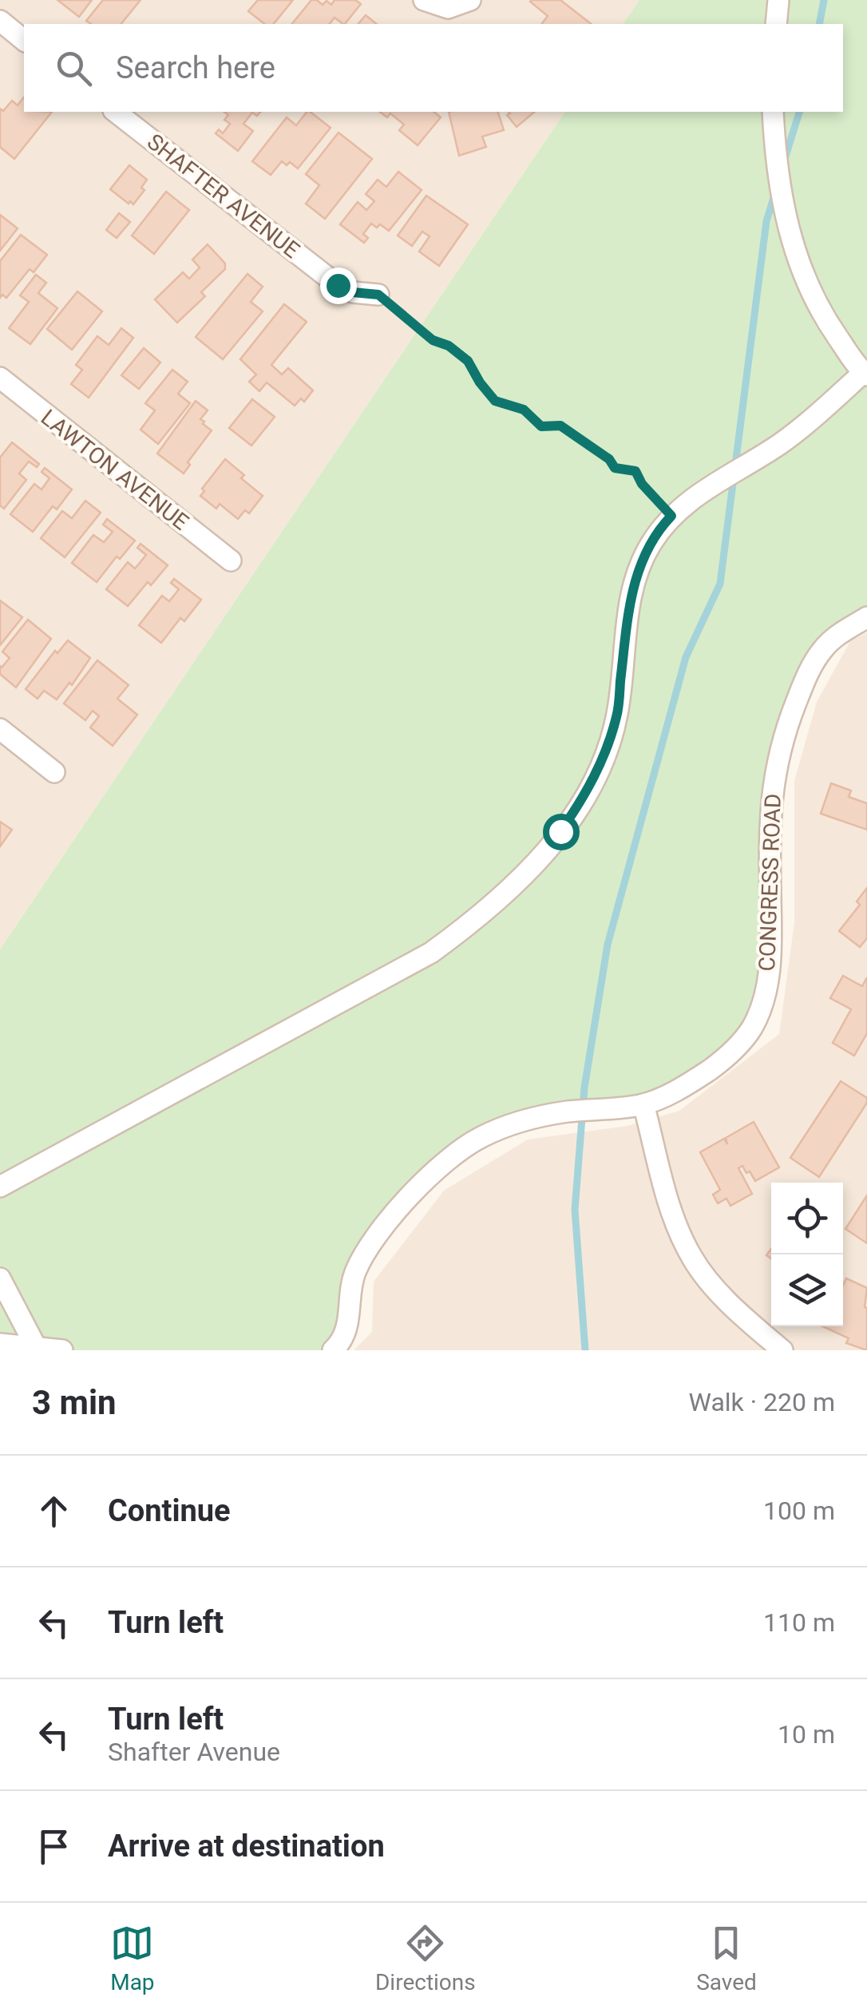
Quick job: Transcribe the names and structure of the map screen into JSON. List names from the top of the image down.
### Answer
{
  "streets": {
    "street": ["SHAFTER AVENUE", "LAWTON AVENUE", "CONGRESS ROAD"]
  },
  "page": {
    "search": "Search here",
    "heading": ["3 min", "Walk · 220 m"],
    "list": [
      ["Continue", "100 m"],
      ["Turn left", "110 m"],
      ["Turn left", "Shafter Avenue", "10 m"],
      "Arrive at destination"
    ],
    "nav": ["Map", "Directions", "Saved"]
  }
}
